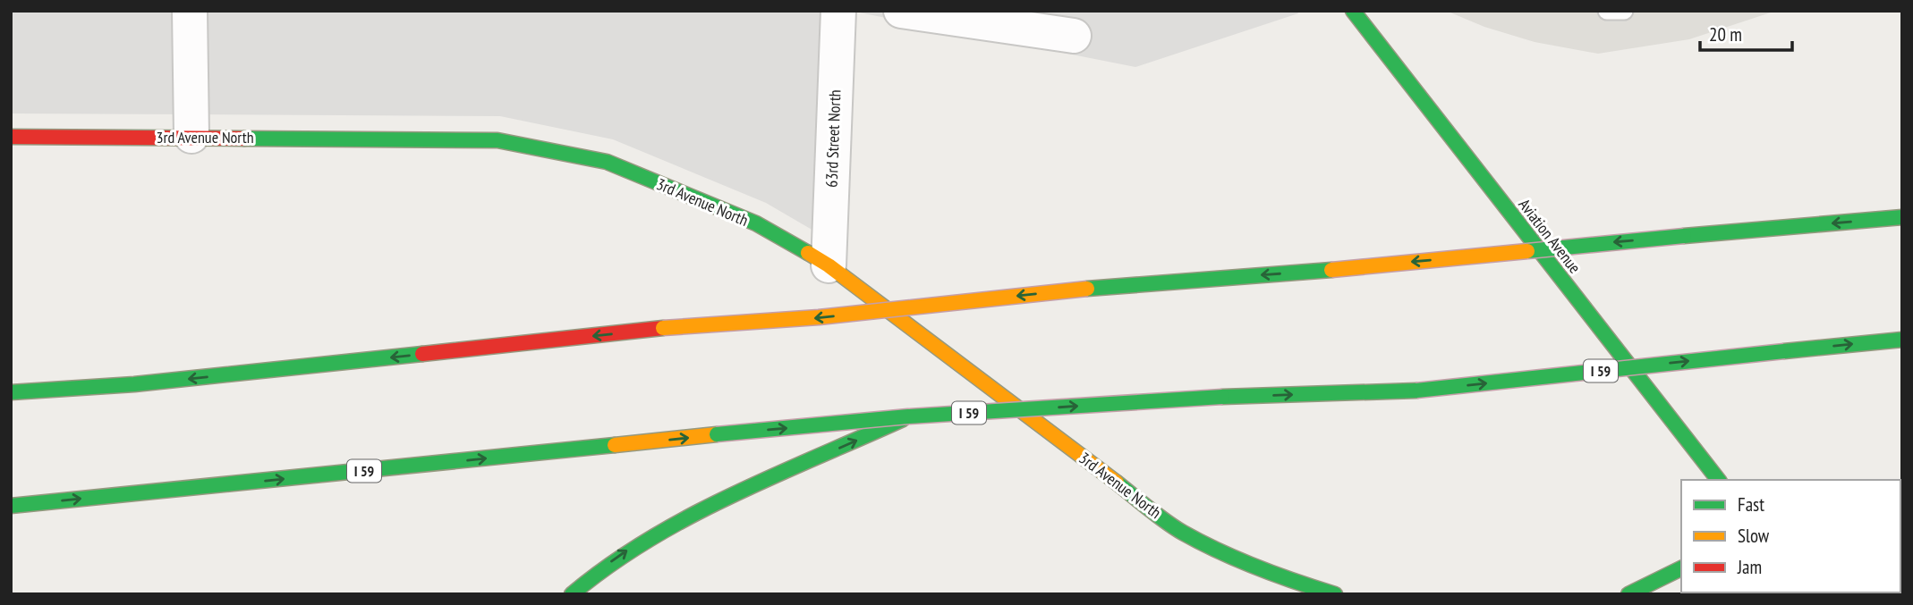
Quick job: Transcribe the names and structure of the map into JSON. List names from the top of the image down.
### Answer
{
  "streets": {
    "main road": ["3rd Avenue North", "Aviation Avenue", "I 59"],
    "street": ["63rd Street North"]
  },
  "crossings": [
    ["3rd Avenue North", "63rd Street North"]
  ],
  "legend": ["Fast", "Slow", "Jam"],
  "scale_bar": "20 m"
}
